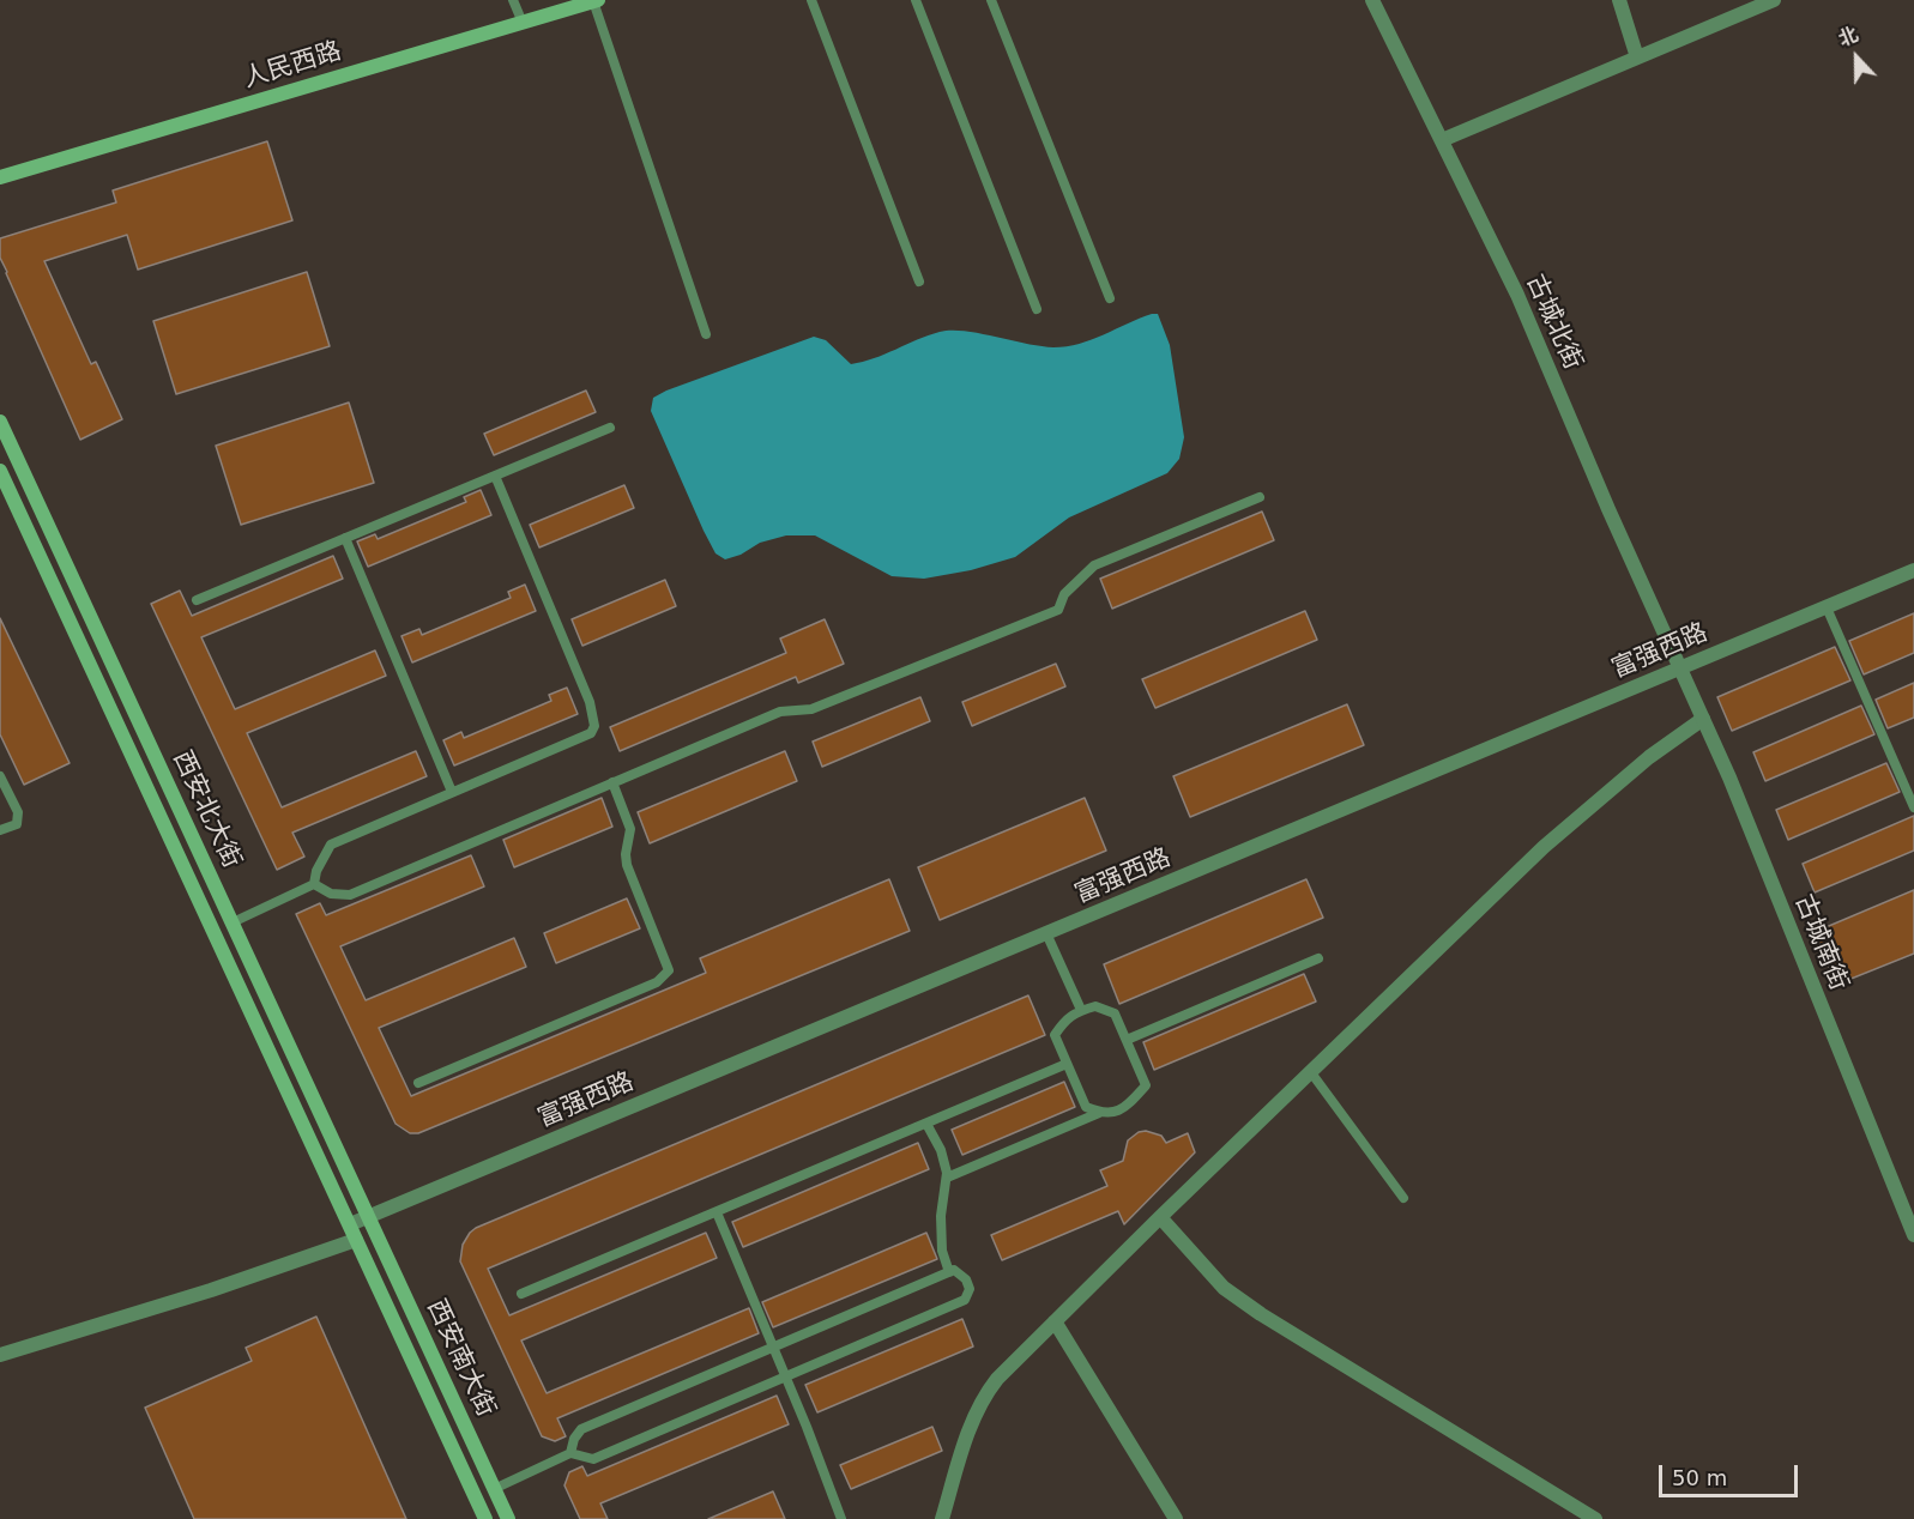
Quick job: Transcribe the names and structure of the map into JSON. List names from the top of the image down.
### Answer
{
  "streets": {
    "main road": ["人民西路", "西安北大街", "西安南大街"],
    "street": ["古城北街", "富强西路", "古城南街"]
  },
  "crossings": [
    ["古城北街", "富强西路"],
    ["古城北街", "古城南街"],
    ["富强西路", "西安北大街"],
    ["富强西路", "古城南街"],
    ["富强西路", "西安南大街"],
    ["西安北大街", "西安南大街"]
  ],
  "scale_bar": "50 m",
  "north": "top"
}
